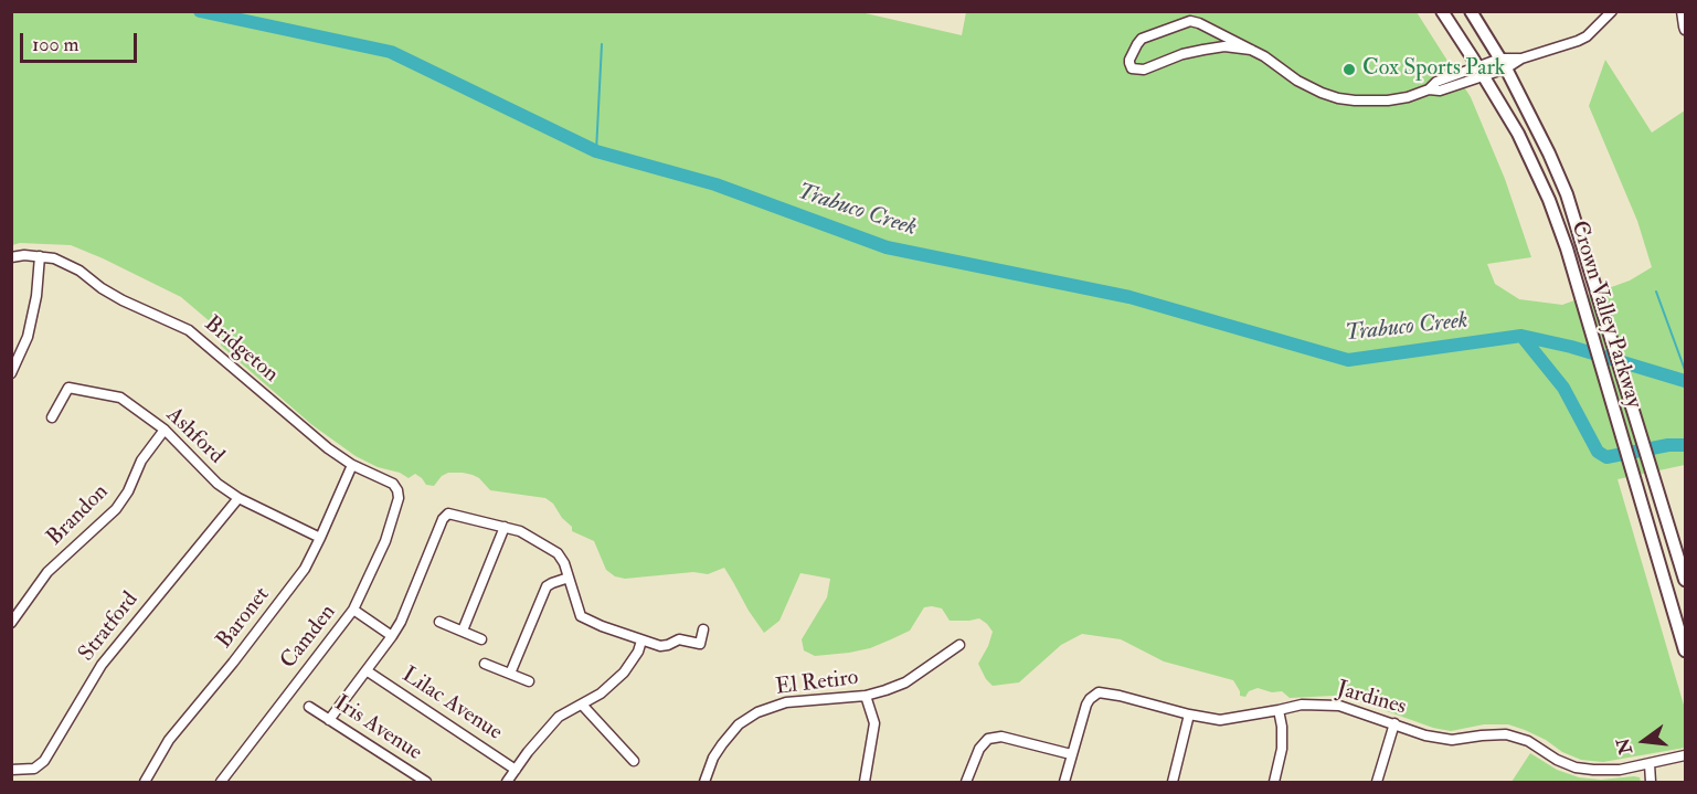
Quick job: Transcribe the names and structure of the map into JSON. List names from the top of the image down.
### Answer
{
  "streets": {
    "main road": ["Crown Valley Parkway"],
    "street": [
      "Bridgeton",
      "Ashford",
      "Brandon",
      "Baronet",
      "Stratford",
      "Camden",
      "El Retiro",
      "Jardines",
      "Lilac Avenue",
      "Iris Avenue"
    ]
  },
  "crossings": [
    ["Bridgeton", "Baronet"],
    ["Bridgeton", "Camden"],
    ["Ashford", "Brandon"],
    ["Ashford", "Baronet"],
    ["Ashford", "Stratford"]
  ],
  "water": ["Trabuco Creek"],
  "places": ["Cox Sports Park"],
  "scale_bar": "100 m",
  "north": "left"
}
